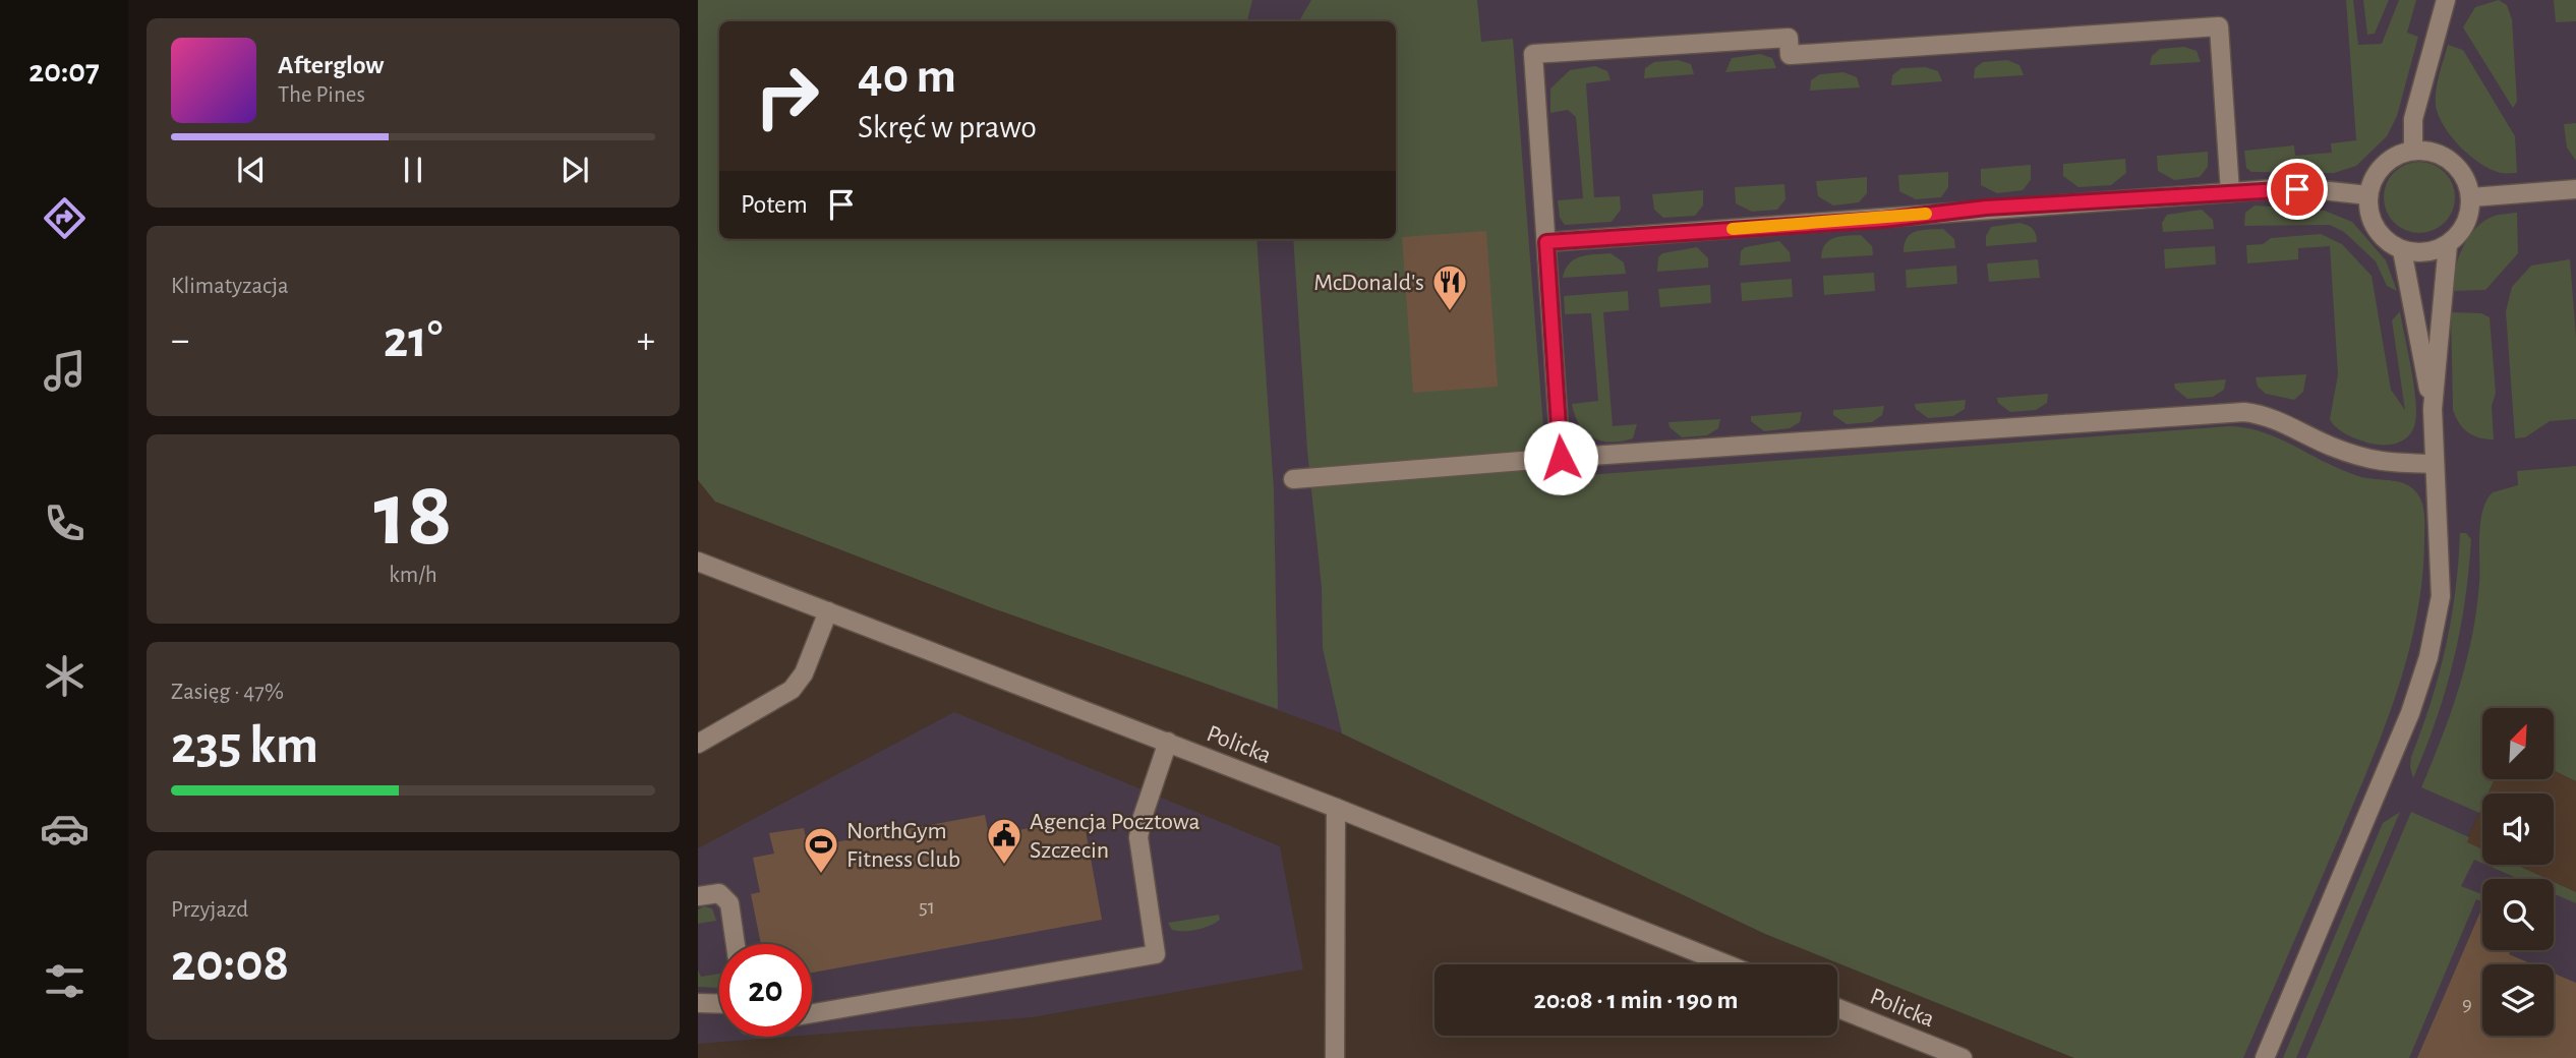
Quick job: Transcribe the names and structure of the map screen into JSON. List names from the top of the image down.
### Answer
{
  "streets": {
    "street": ["Policka"]
  },
  "places": {
    "restaurant": ["McDonald's"],
    "public building": ["Agencja Pocztowa Szczecin"],
    "sports": ["NorthGym Fitness Club"]
  },
  "house_numbers": ["51", "9"],
  "north": "top right",
  "page": {
    "tabs": "20:07",
    "turn": ["40 m", "Skręć w prawo"],
    "song": ["Afterglow", "The Pines"],
    "then": "Potem",
    "tile": [
      "Klimatyzacja",
      ["18", "km/h"],
      ["Zasięg · 47%", "235 km"],
      ["Przyjazd", "20:08"]
    ],
    "heat": ["−", "21°", "+"],
    "limit": "20",
    "trip": "20:08 · 1 min · 190 m"
  }
}
